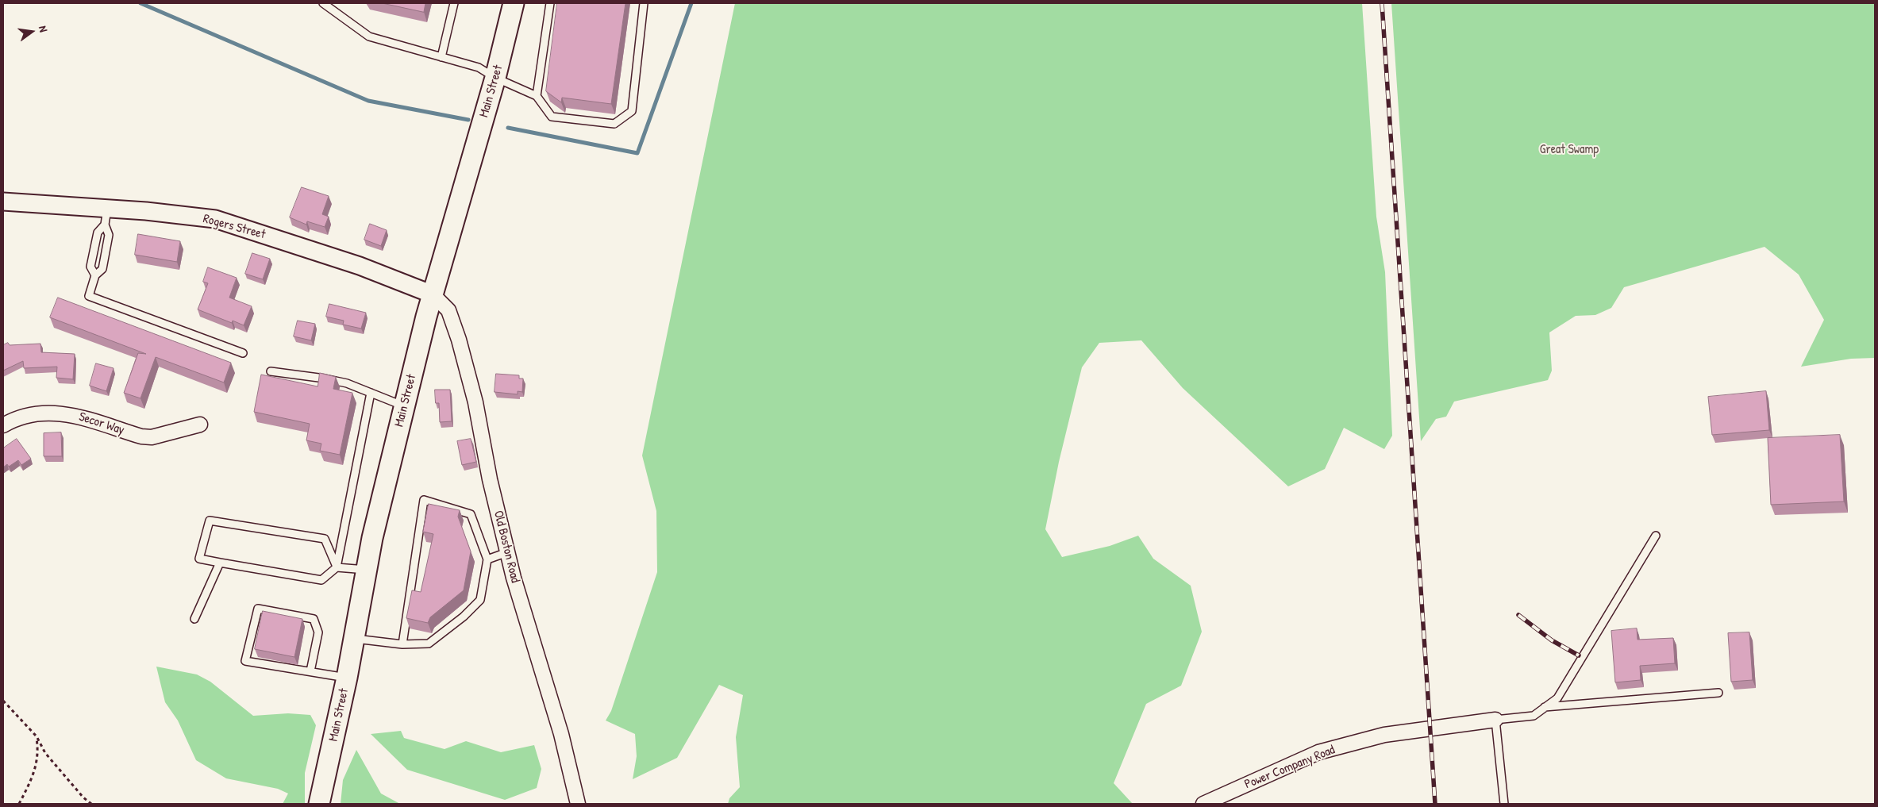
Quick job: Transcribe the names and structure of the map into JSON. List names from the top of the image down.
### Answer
{
  "streets": {
    "main road": ["Main Street"],
    "street": [
      "Rogers Street",
      "Secor Way",
      "Old Boston Road",
      "Power Company Road"
    ]
  },
  "crossings": [
    ["Main Street", "Rogers Street"],
    ["Main Street", "Old Boston Road"],
    ["Rogers Street", "Old Boston Road"]
  ],
  "parks": ["Great Swamp"],
  "north": "right"
}
